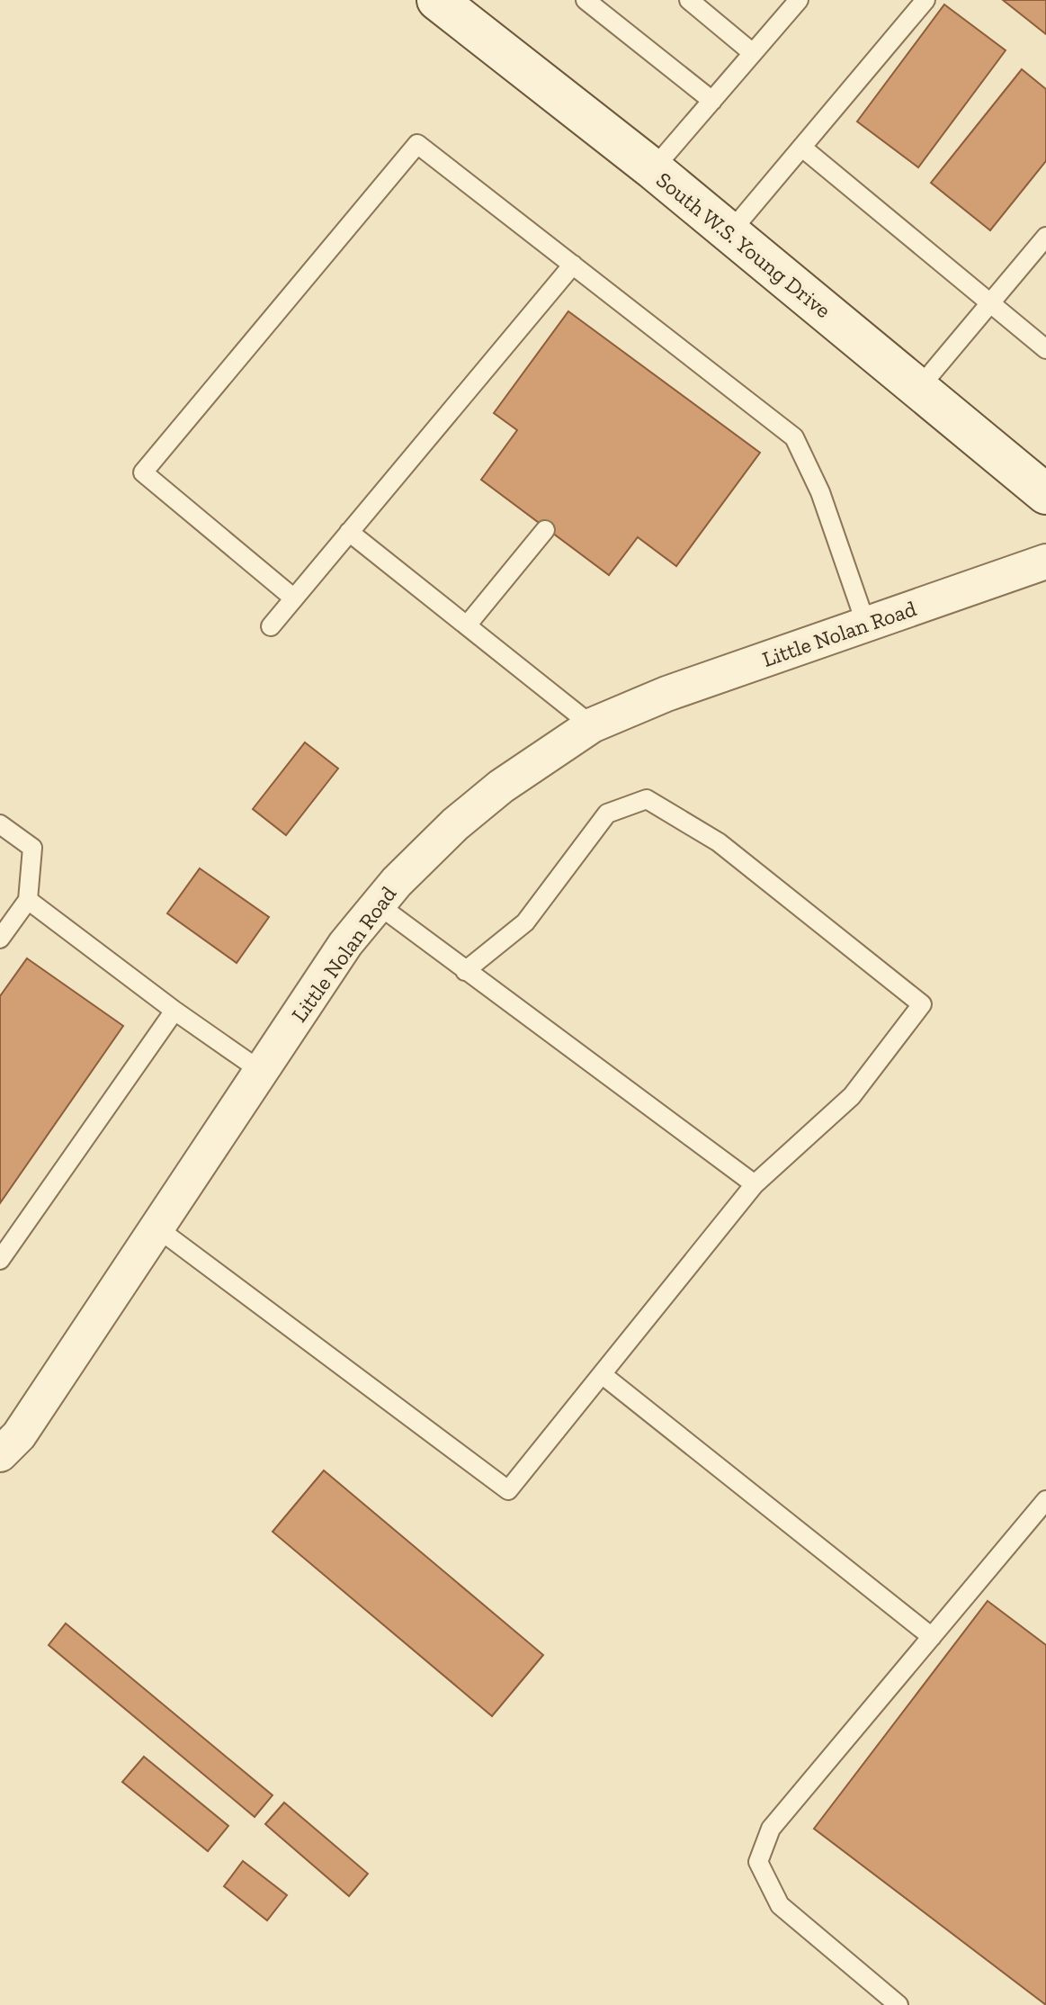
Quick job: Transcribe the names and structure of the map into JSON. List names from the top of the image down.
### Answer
{
  "streets": {
    "main road": ["South W.S. Young Drive"],
    "street": ["Little Nolan Road"]
  }
}
